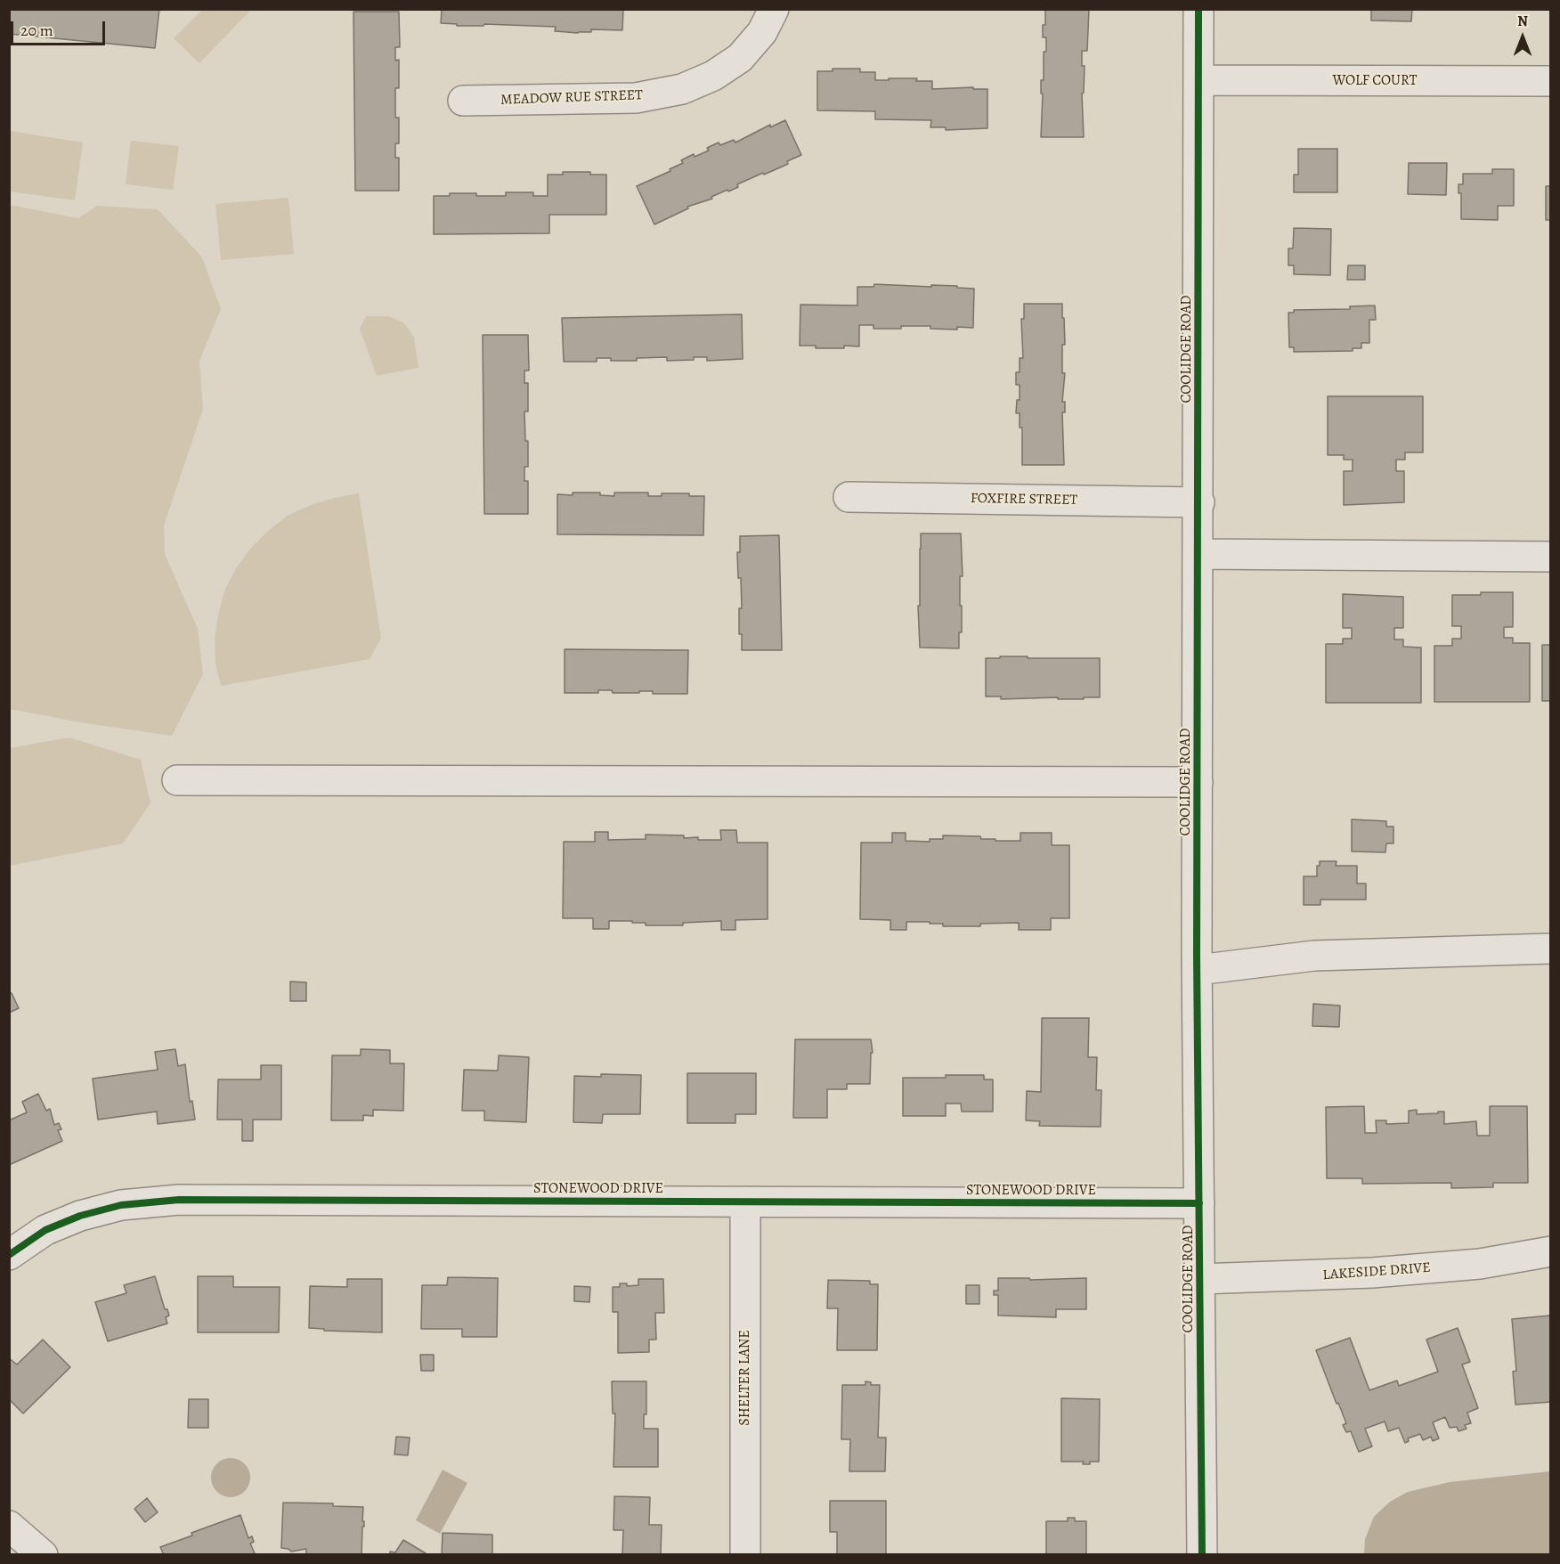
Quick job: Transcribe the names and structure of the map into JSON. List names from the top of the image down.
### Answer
{
  "streets": {
    "street": [
      "WOLF COURT",
      "MEADOW RUE STREET",
      "COOLIDGE ROAD",
      "FOXFIRE STREET",
      "STONEWOOD DRIVE",
      "LAKESIDE DRIVE",
      "SHELTER LANE"
    ]
  },
  "crossings": [
    ["WOLF COURT", "COOLIDGE ROAD"],
    ["COOLIDGE ROAD", "FOXFIRE STREET"],
    ["COOLIDGE ROAD", "STONEWOOD DRIVE"],
    ["COOLIDGE ROAD", "LAKESIDE DRIVE"],
    ["STONEWOOD DRIVE", "SHELTER LANE"]
  ],
  "scale_bar": "20 m",
  "north": "top"
}
